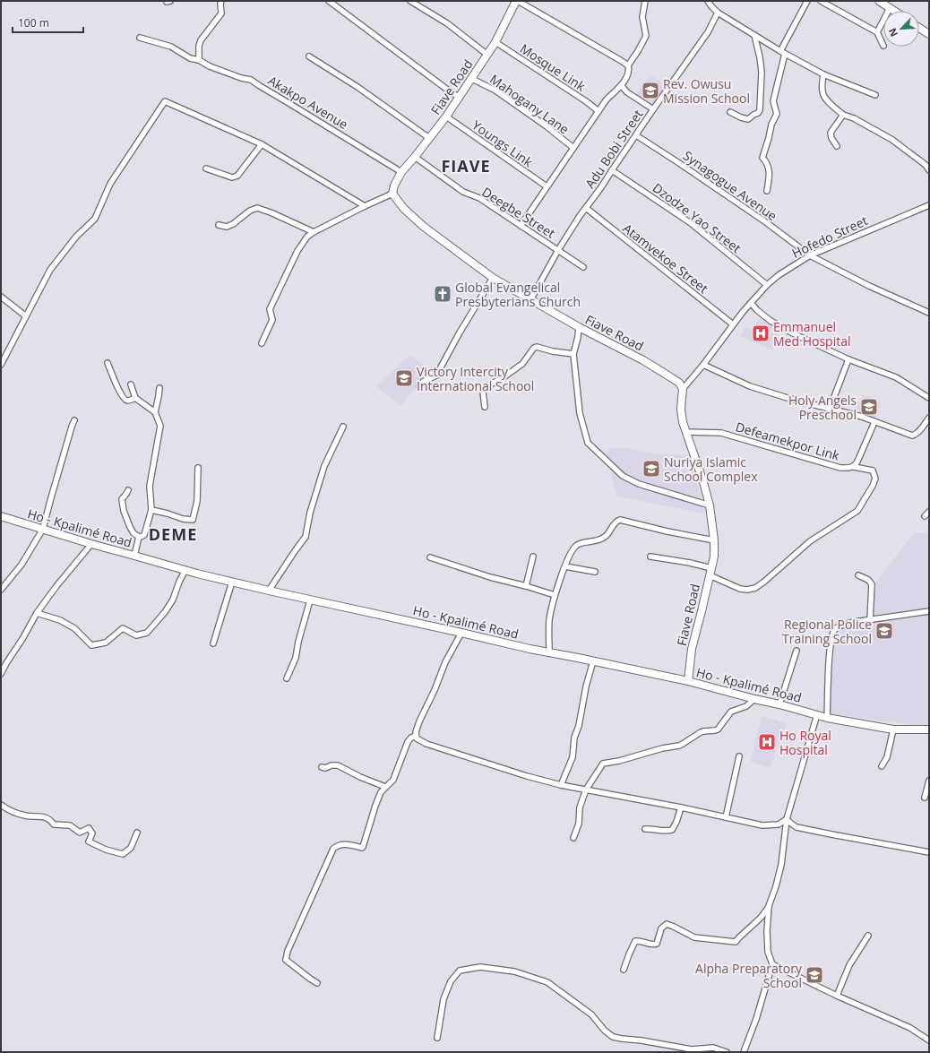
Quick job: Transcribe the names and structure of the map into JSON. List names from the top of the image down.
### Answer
{
  "streets": {
    "main road": ["Fiave Road", "Ho - Kpalimé Road"],
    "street": [
      "Mosque Link",
      "Akakpo Avenue",
      "Mahogany Lane",
      "Youngs Link",
      "Adu Bobi Street",
      "Synagogue Avenue",
      "Deegbe Street",
      "Dzodze Yao Street",
      "Hofedo Street",
      "Atamvekoe Street",
      "Defeamekpor Link"
    ]
  },
  "crossings": [
    ["Mosque Link", "Fiave Road"],
    ["Fiave Road", "Akakpo Avenue"],
    ["Fiave Road", "Mahogany Lane"],
    ["Fiave Road", "Youngs Link"],
    ["Fiave Road", "Adu Bobi Street"],
    ["Fiave Road", "Deegbe Street"],
    ["Fiave Road", "Hofedo Street"],
    ["Fiave Road", "Defeamekpor Link"],
    ["Fiave Road", "Ho - Kpalimé Road"],
    ["Adu Bobi Street", "Synagogue Avenue"],
    ["Adu Bobi Street", "Deegbe Street"],
    ["Adu Bobi Street", "Dzodze Yao Street"],
    ["Adu Bobi Street", "Atamvekoe Street"],
    ["Synagogue Avenue", "Hofedo Street"],
    ["Dzodze Yao Street", "Hofedo Street"],
    ["Hofedo Street", "Atamvekoe Street"]
  ],
  "districts": ["FIAVE", "DEME"],
  "places": {
    "school or university": [
      "Rev. Owusu Mission School",
      "Victory Intercity International School",
      "Holy Angels Preschool",
      "Nuriya Islamic School Complex",
      "Regional Police Training School",
      "Alpha Preparatory School"
    ],
    "church": ["Global Evangelical Presbyterians Church"],
    "hospital": ["Emmanuel Med Hospital", "Ho Royal Hospital"]
  },
  "scale_bar": "100 m",
  "north": "bottom left"
}
